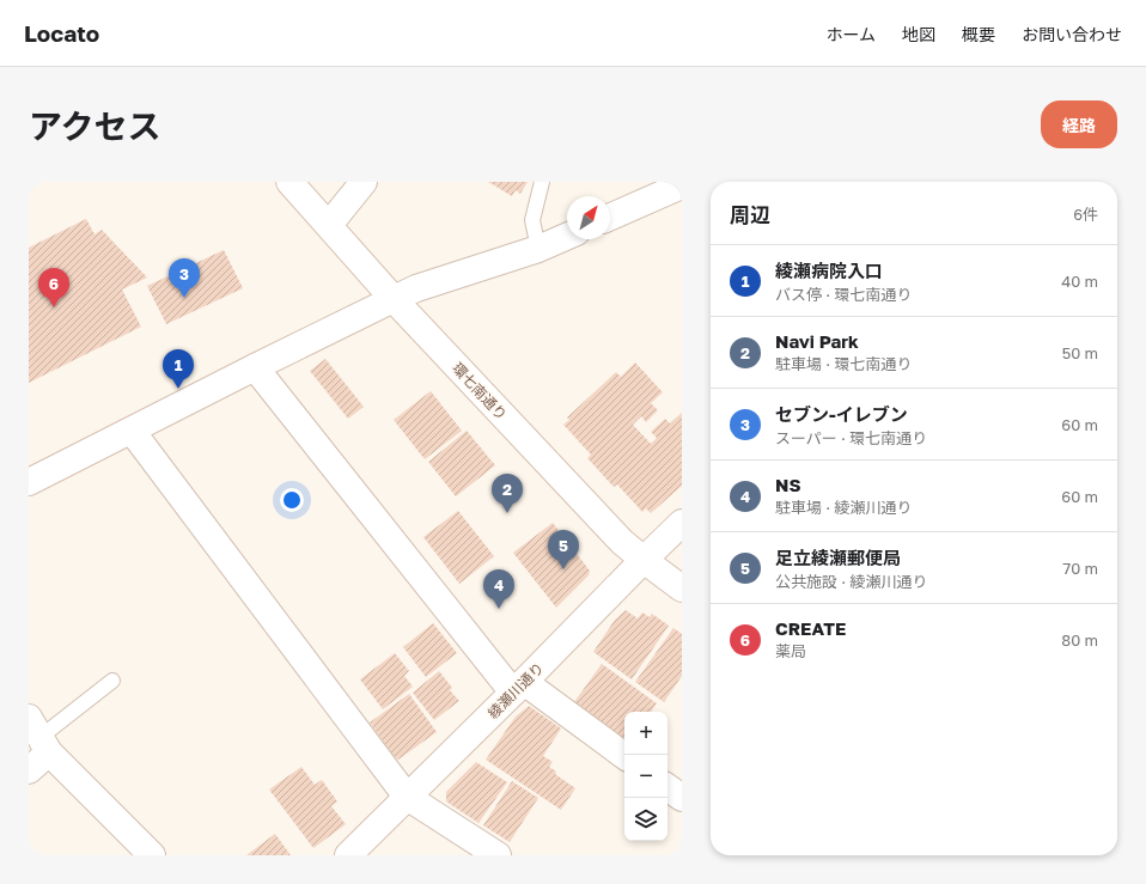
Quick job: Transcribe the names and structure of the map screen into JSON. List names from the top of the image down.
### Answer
{
  "streets": {
    "street": ["環七南通り", "綾瀬川通り"]
  },
  "crossings": [
    ["環七南通り", "綾瀬川通り"]
  ],
  "north": "top right",
  "page": {
    "header": "Locato",
    "nav": [
      "ホーム",
      "地図",
      "概要",
      "お問い合わせ"
    ],
    "title": "アクセス",
    "buttons": "経路",
    "heading": ["周辺", "6件"],
    "list": [
      {
        "mark": "1",
        "name": "綾瀬病院入口",
        "note": "バス停 · 環七南通り",
        "value": "40 m"
      },
      {
        "mark": "2",
        "name": "Navi Park",
        "note": "駐車場 · 環七南通り",
        "value": "50 m"
      },
      {
        "mark": "3",
        "name": "セブン-イレブン",
        "note": "スーパー · 環七南通り",
        "value": "60 m"
      },
      {
        "mark": "4",
        "name": "NS",
        "note": "駐車場 · 綾瀬川通り",
        "value": "60 m"
      },
      {
        "mark": "5",
        "name": "足立綾瀬郵便局",
        "note": "公共施設 · 綾瀬川通り",
        "value": "70 m"
      },
      {
        "mark": "6",
        "name": "CREATE",
        "note": "薬局",
        "value": "80 m"
      }
    ],
    "pins": [
      "3",
      "6",
      "1",
      "2",
      "5",
      "4"
    ],
    "map_buttons": ["+", "−"]
  }
}
